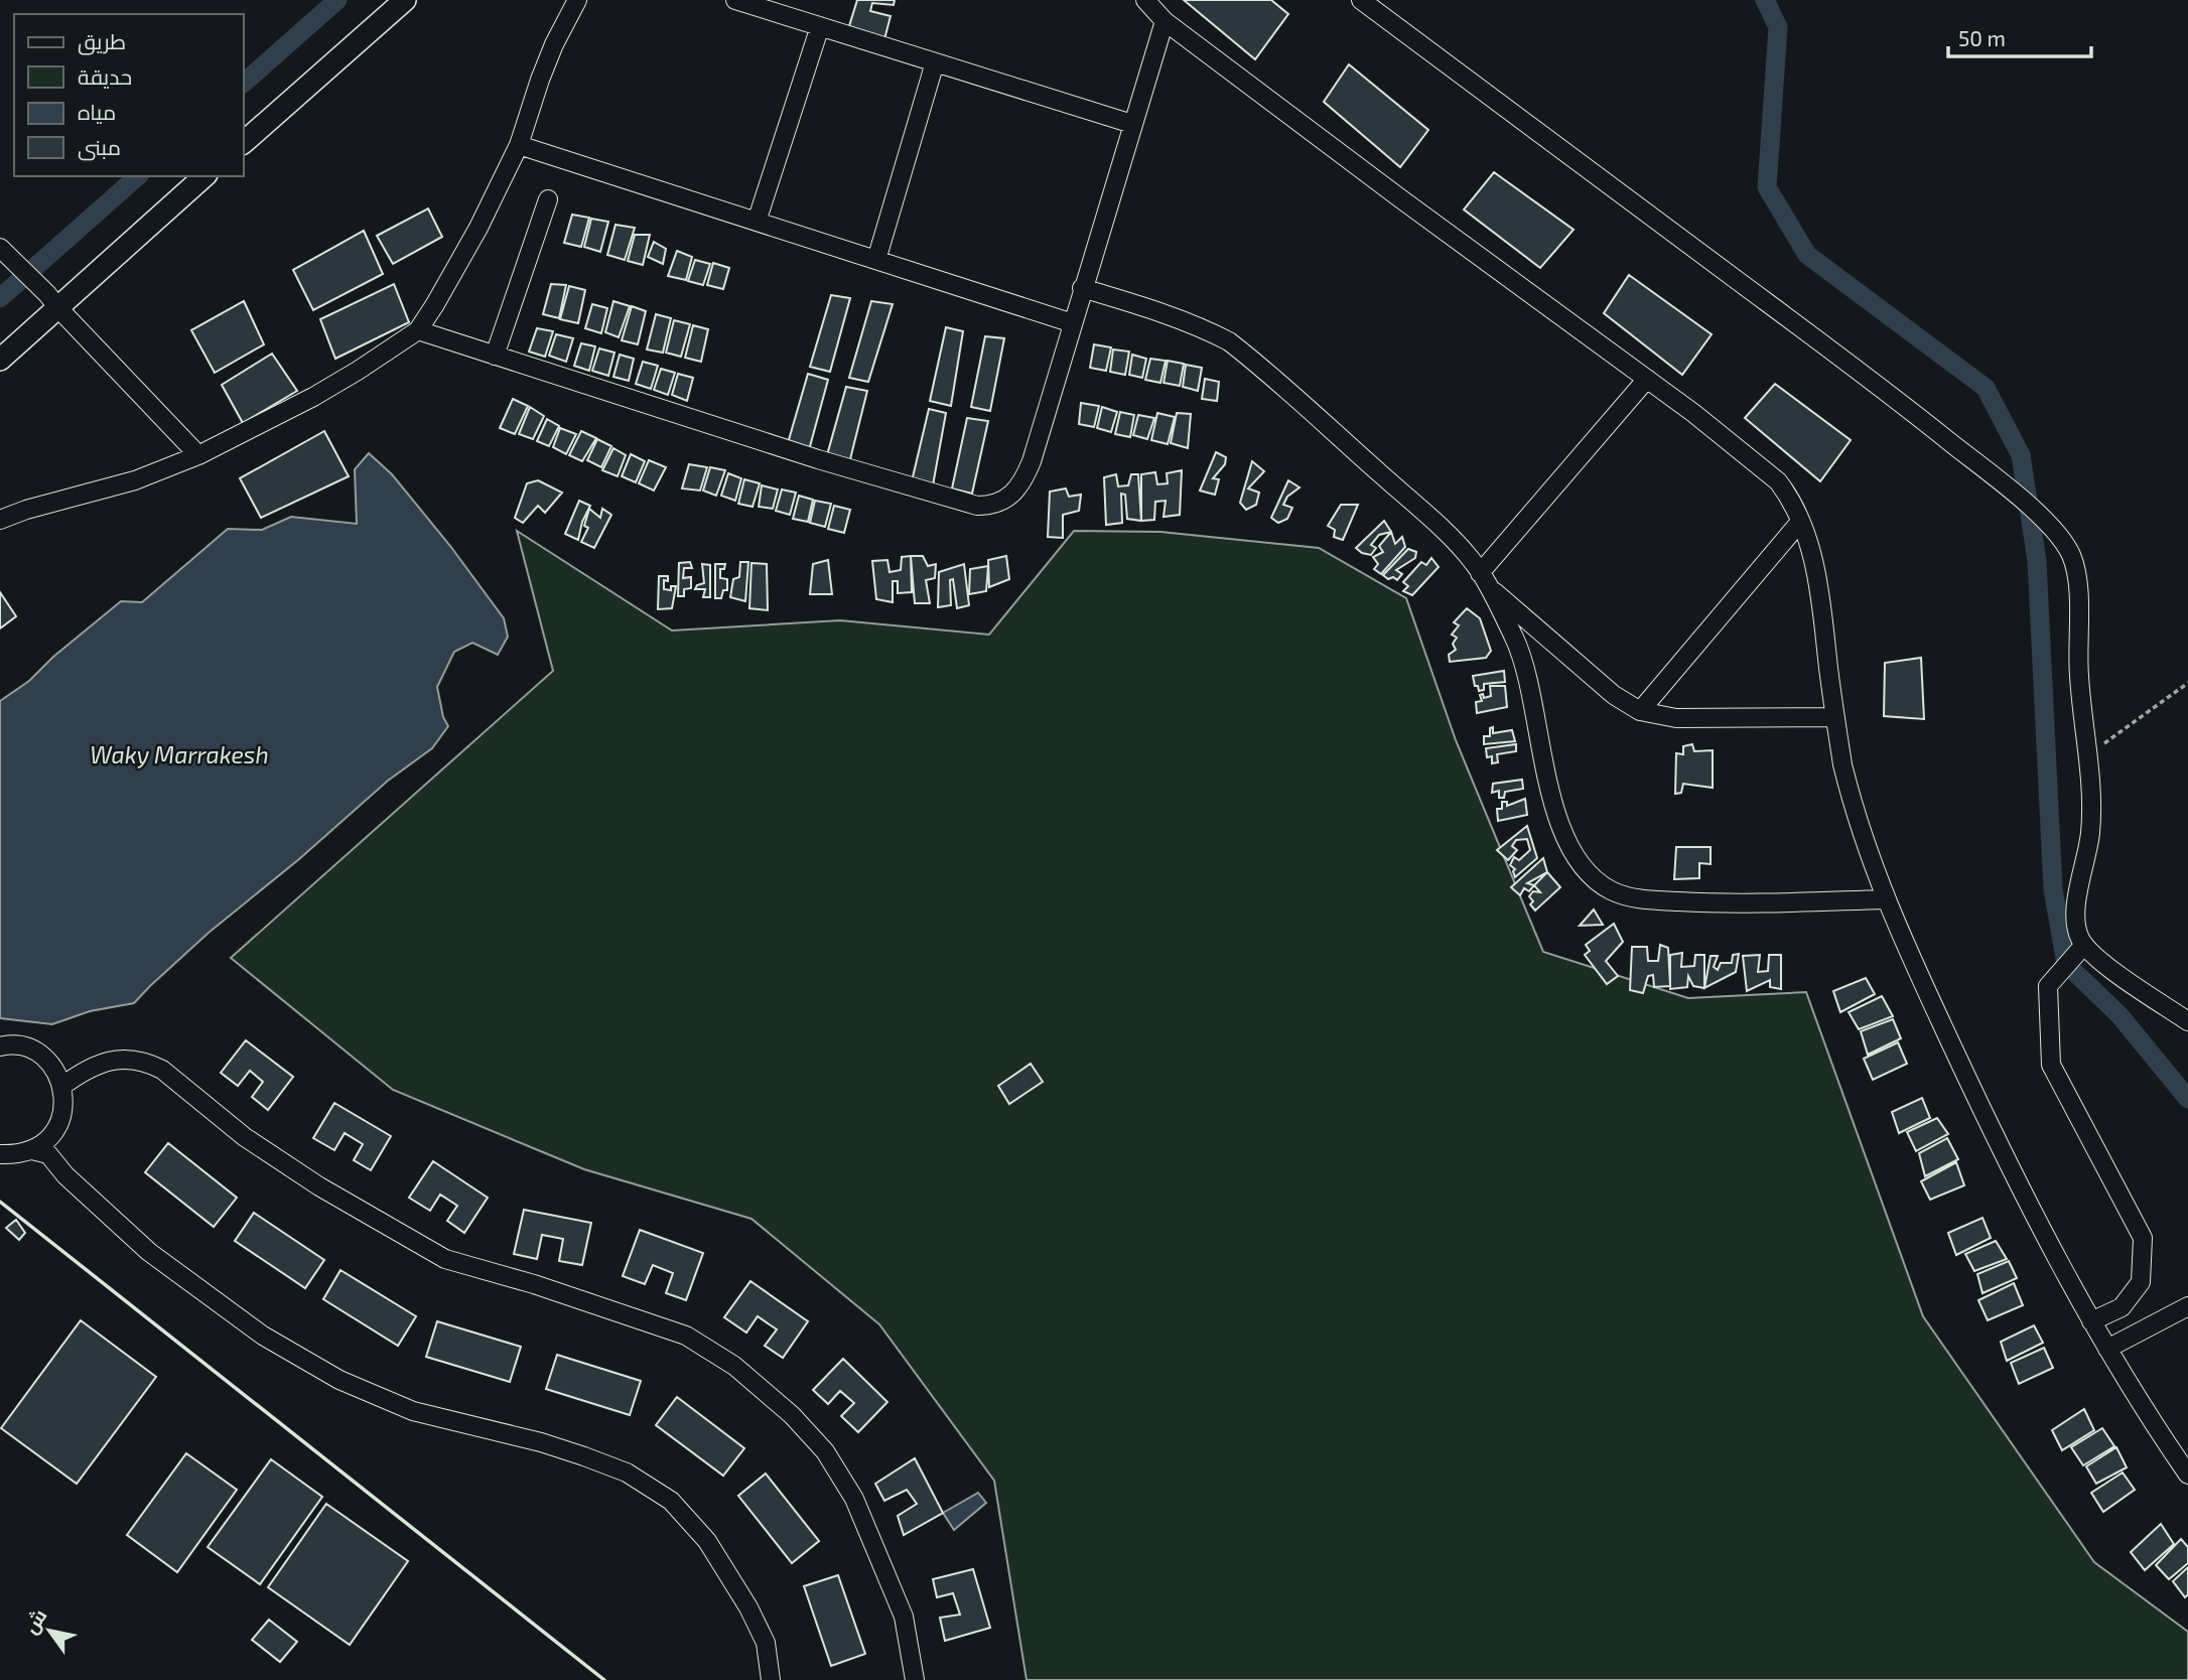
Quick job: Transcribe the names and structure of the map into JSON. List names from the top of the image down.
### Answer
{
  "water": ["Waky Marrakesh"],
  "legend": [
    "طريق",
    "حديقة",
    "مياه",
    "مبنى"
  ],
  "scale_bar": "50 m",
  "north": "top left"
}
